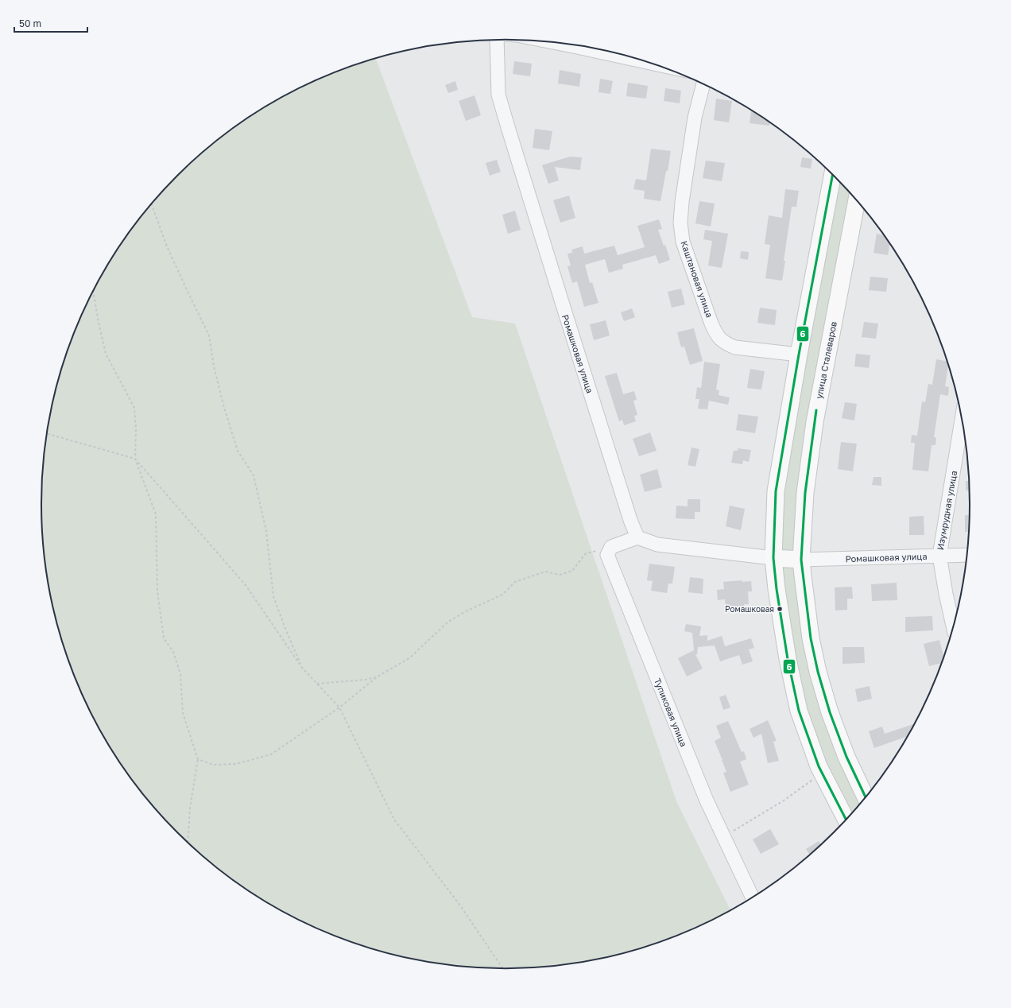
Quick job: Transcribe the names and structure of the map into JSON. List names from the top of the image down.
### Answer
{
  "streets": {
    "main road": ["улица Сталеваров"],
    "street": [
      "Каштановая улица",
      "Ромашковая улица",
      "Изумрудная улица",
      "Тупиковая улица"
    ]
  },
  "crossings": [
    ["Ромашковая улица", "улица Сталеваров"],
    ["Ромашковая улица", "Изумрудная улица"]
  ],
  "places": ["Ромашковая"],
  "lines": ["transit line 6"],
  "scale_bar": "50 m"
}
